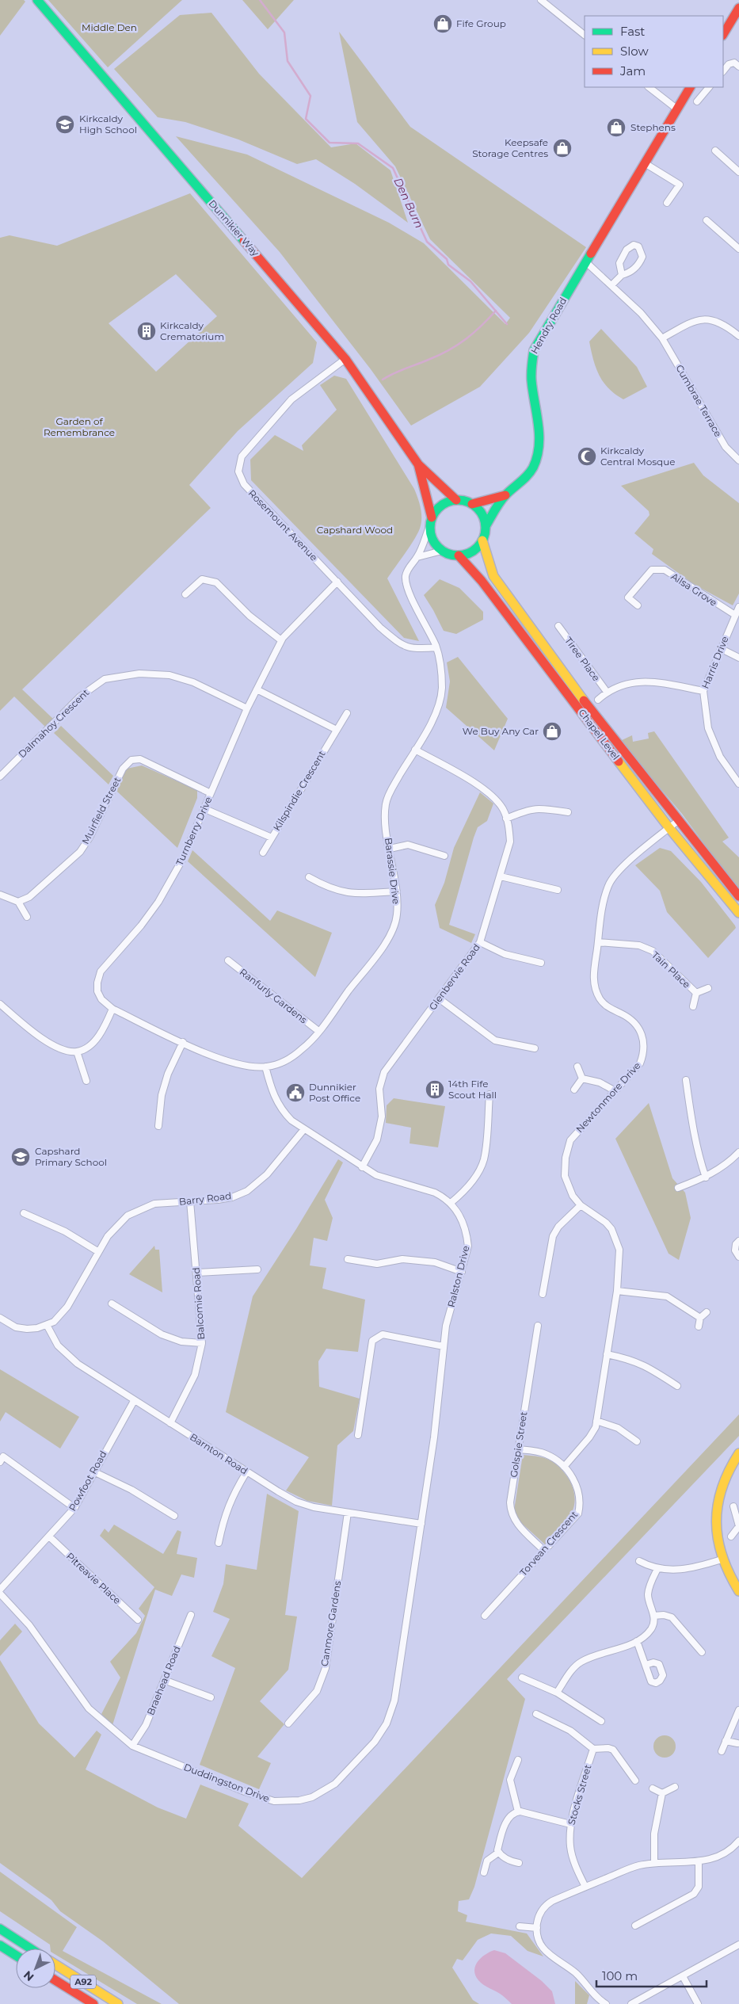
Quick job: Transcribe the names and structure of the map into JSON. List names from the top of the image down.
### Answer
{
  "streets": {
    "main road": [
      "Dunnikier Way",
      "Hendry Road",
      "Chapel Level",
      "A92"
    ],
    "street": [
      "Cumbrae Terrace",
      "Rosemount Avenue",
      "Ailsa Grove",
      "Tiree Place",
      "Harris Drive",
      "Dalmahoy Crescent",
      "Kilspindie Crescent",
      "Muirfield Street",
      "Turnberry Drive",
      "Barassie Drive",
      "Tain Place",
      "Glenbervie Road",
      "Ranfurly Gardens",
      "Newtonmore Drive",
      "Barry Road",
      "Ralston Drive",
      "Balcomie Road",
      "Golspie Street",
      "Barnton Road",
      "Powfoot Road",
      "Torvean Crescent",
      "Pitreavie Place",
      "Canmore Gardens",
      "Braehead Road",
      "Duddingston Drive",
      "Stocks Street"
    ]
  },
  "crossings": [
    ["Dunnikier Way", "Hendry Road"],
    ["Dunnikier Way", "Rosemount Avenue"],
    ["Dunnikier Way", "Chapel Level"],
    ["Dunnikier Way", "Barassie Drive"],
    ["Hendry Road", "Cumbrae Terrace"],
    ["Hendry Road", "Chapel Level"],
    ["Hendry Road", "Barassie Drive"],
    ["Rosemount Avenue", "Turnberry Drive"],
    ["Rosemount Avenue", "Barassie Drive"],
    ["Ailsa Grove", "Harris Drive"],
    ["Tiree Place", "Harris Drive"],
    ["Dalmahoy Crescent", "Turnberry Drive"],
    ["Chapel Level", "Barassie Drive"],
    ["Chapel Level", "Newtonmore Drive"],
    ["Muirfield Street", "Turnberry Drive"],
    ["Turnberry Drive", "Barassie Drive"],
    ["Barassie Drive", "Glenbervie Road"],
    ["Barassie Drive", "Ranfurly Gardens"],
    ["Barassie Drive", "Ralston Drive"],
    ["Tain Place", "Newtonmore Drive"],
    ["Glenbervie Road", "Ralston Drive"],
    ["Newtonmore Drive", "Torvean Crescent"],
    ["Barry Road", "Ralston Drive"],
    ["Barry Road", "Balcomie Road"],
    ["Barry Road", "Barnton Road"],
    ["Ralston Drive", "Barnton Road"],
    ["Ralston Drive", "Duddingston Drive"],
    ["Balcomie Road", "Barnton Road"],
    ["Golspie Street", "Torvean Crescent"],
    ["Barnton Road", "Powfoot Road"],
    ["Barnton Road", "Canmore Gardens"],
    ["Barnton Road", "Duddingston Drive"],
    ["Powfoot Road", "Pitreavie Place"],
    ["Braehead Road", "Duddingston Drive"]
  ],
  "water": ["Den Burn"],
  "parks": ["Middle Den", "Garden of Remembrance", "Capshard Wood"],
  "places": {
    "shop": [
      "Fife Group",
      "Stephens",
      "Keepsafe Storage Centres",
      "We Buy Any Car"
    ],
    "school or university": ["Kirkcaldy High School", "Capshard Primary School"],
    "building": ["Kirkcaldy Crematorium", "14th Fife Scout Hall"],
    "mosque": ["Kirkcaldy Central Mosque"],
    "public building": ["Dunnikier Post Office"]
  },
  "legend": ["Fast", "Slow", "Jam"],
  "scale_bar": "100 m",
  "north": "bottom left"
}
